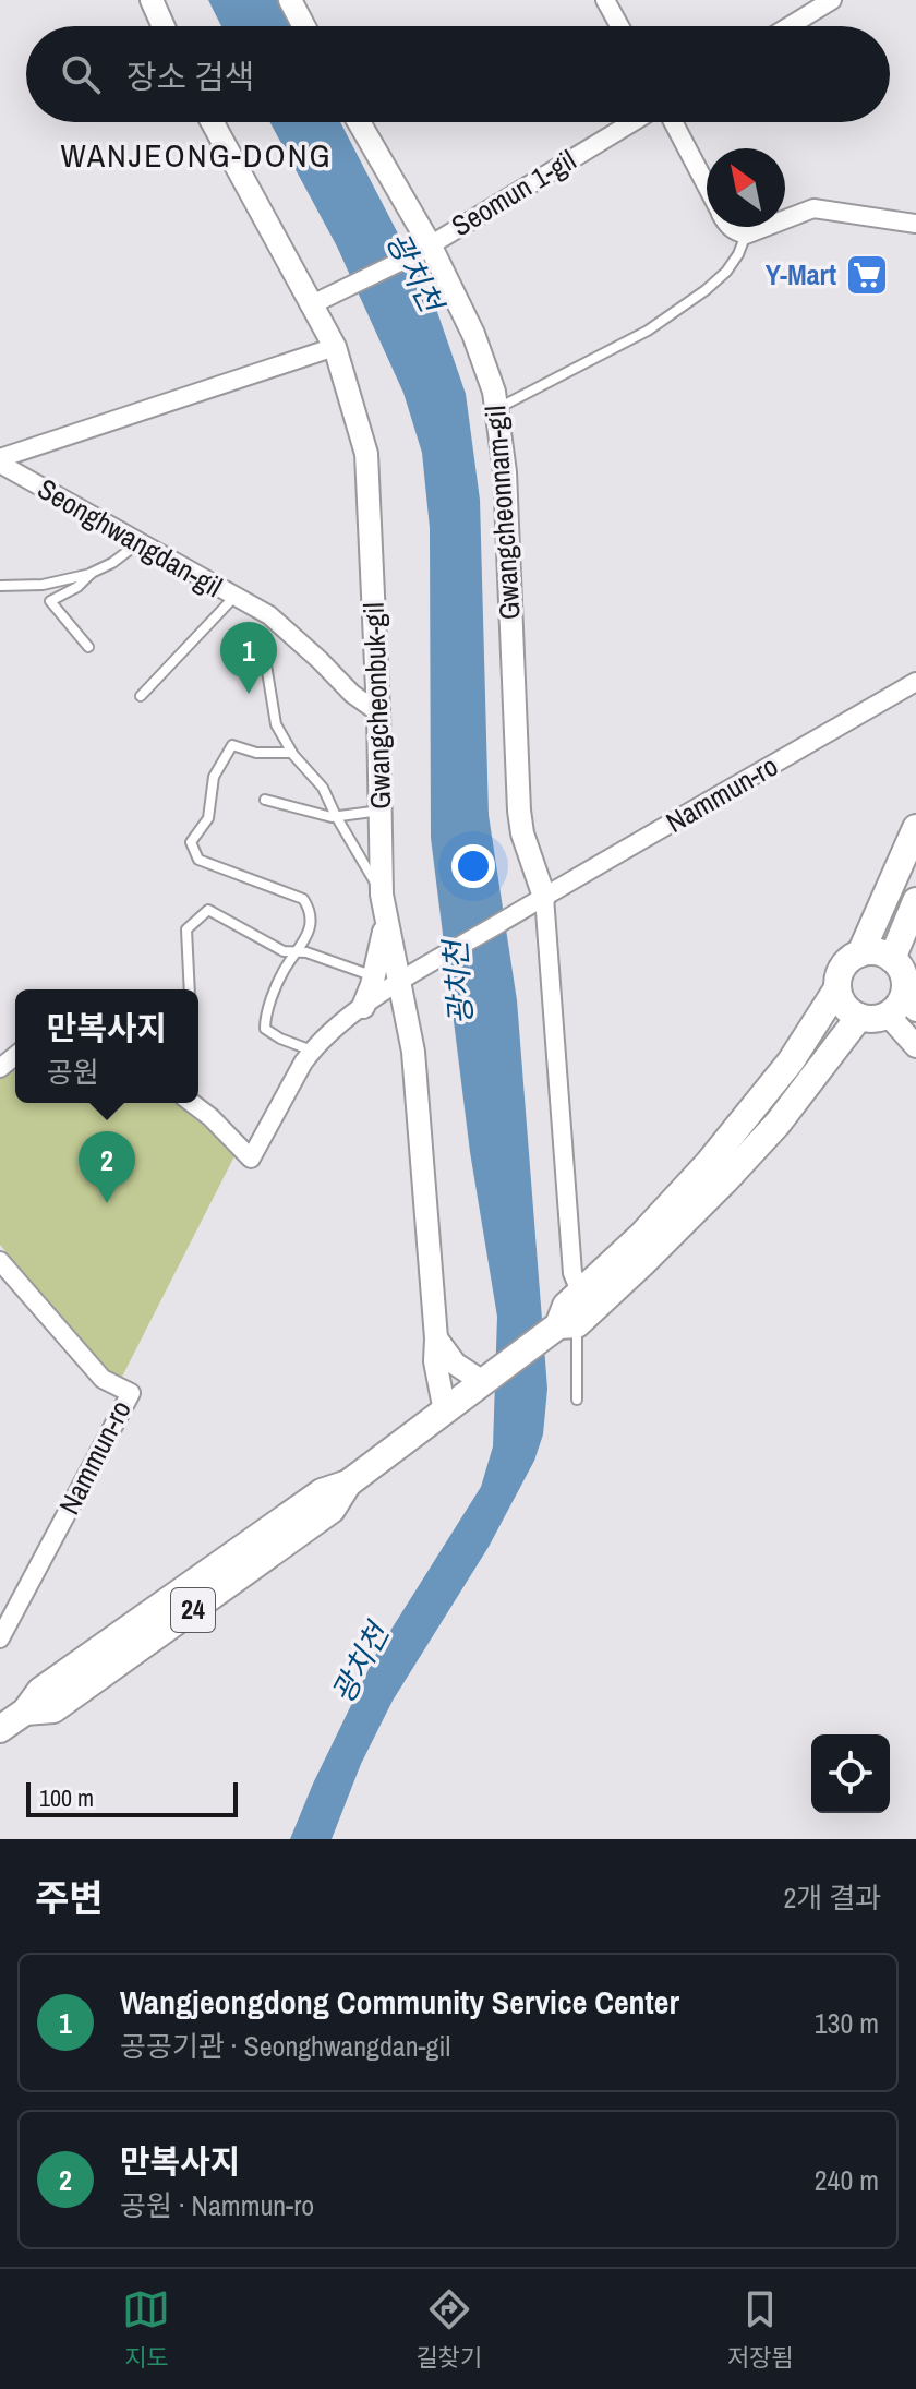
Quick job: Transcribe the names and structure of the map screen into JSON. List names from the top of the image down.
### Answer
{
  "streets": {
    "main road": ["24"],
    "street": [
      "Seomun 1-gil",
      "Gwangcheonnam-gil",
      "Seonghwangdan-gil",
      "Gwangcheonbuk-gil",
      "Nammun-ro"
    ]
  },
  "crossings": [
    ["Seomun 1-gil", "Gwangcheonnam-gil"],
    ["Seomun 1-gil", "Gwangcheonbuk-gil"],
    ["Gwangcheonnam-gil", "Nammun-ro"],
    ["Seonghwangdan-gil", "Gwangcheonbuk-gil"],
    ["Gwangcheonbuk-gil", "Nammun-ro"],
    ["Gwangcheonbuk-gil", "24"]
  ],
  "districts": ["WANJEONG-DONG"],
  "water": ["광치천"],
  "places": {
    "supermarket": ["Y-Mart"]
  },
  "scale_bar": "100 m",
  "north": "top left",
  "page": {
    "search": "장소 검색",
    "pins": ["1", "2"],
    "popup": ["만복사지", "공원"],
    "scale": "100 m",
    "heading": ["주변", "2개 결과"],
    "list": [
      {
        "mark": "1",
        "name": "Wangjeongdong Community Service Center",
        "note": "공공기관 · Seonghwangdan-gil",
        "value": "130 m"
      },
      {
        "mark": "2",
        "name": "만복사지",
        "note": "공원 · Nammun-ro",
        "value": "240 m"
      }
    ],
    "nav": ["지도", "길찾기", "저장됨"]
  }
}
